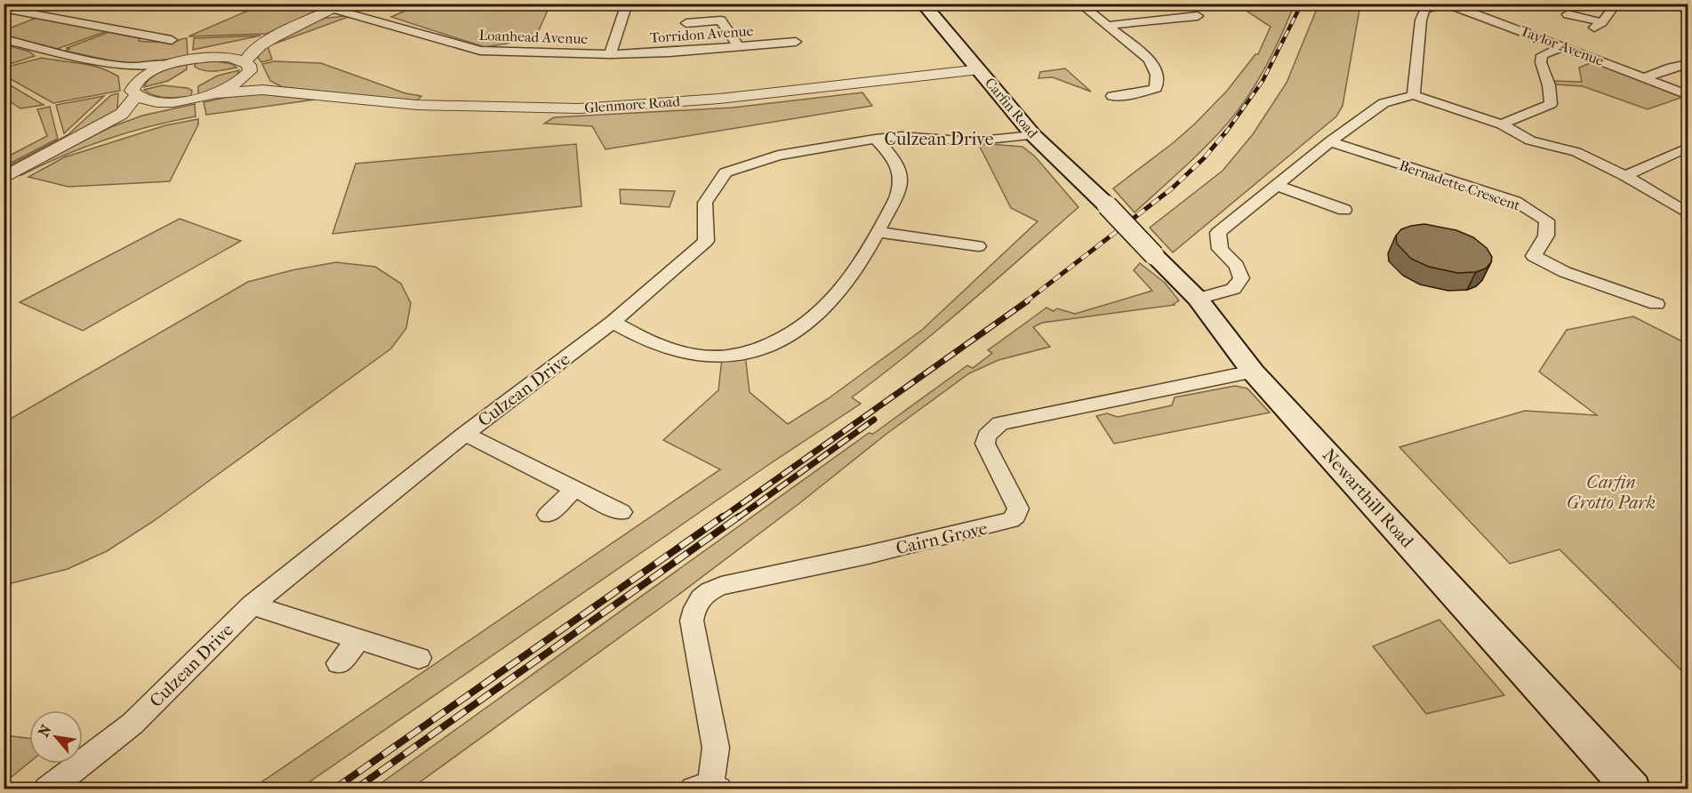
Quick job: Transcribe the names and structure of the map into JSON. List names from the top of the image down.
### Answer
{
  "streets": {
    "main road": ["Carfin Road", "Newarthill Road"],
    "street": [
      "Torridon Avenue",
      "Loanhead Avenue",
      "Taylor Avenue",
      "Glenmore Road",
      "Culzean Drive",
      "Bernadette Crescent",
      "Cairn Grove"
    ]
  },
  "crossings": [
    ["Torridon Avenue", "Loanhead Avenue"],
    ["Glenmore Road", "Carfin Road"],
    ["Carfin Road", "Culzean Drive"],
    ["Carfin Road", "Newarthill Road"],
    ["Newarthill Road", "Cairn Grove"]
  ],
  "parks": ["Carfin Grotto Park"],
  "north": "top left"
}
